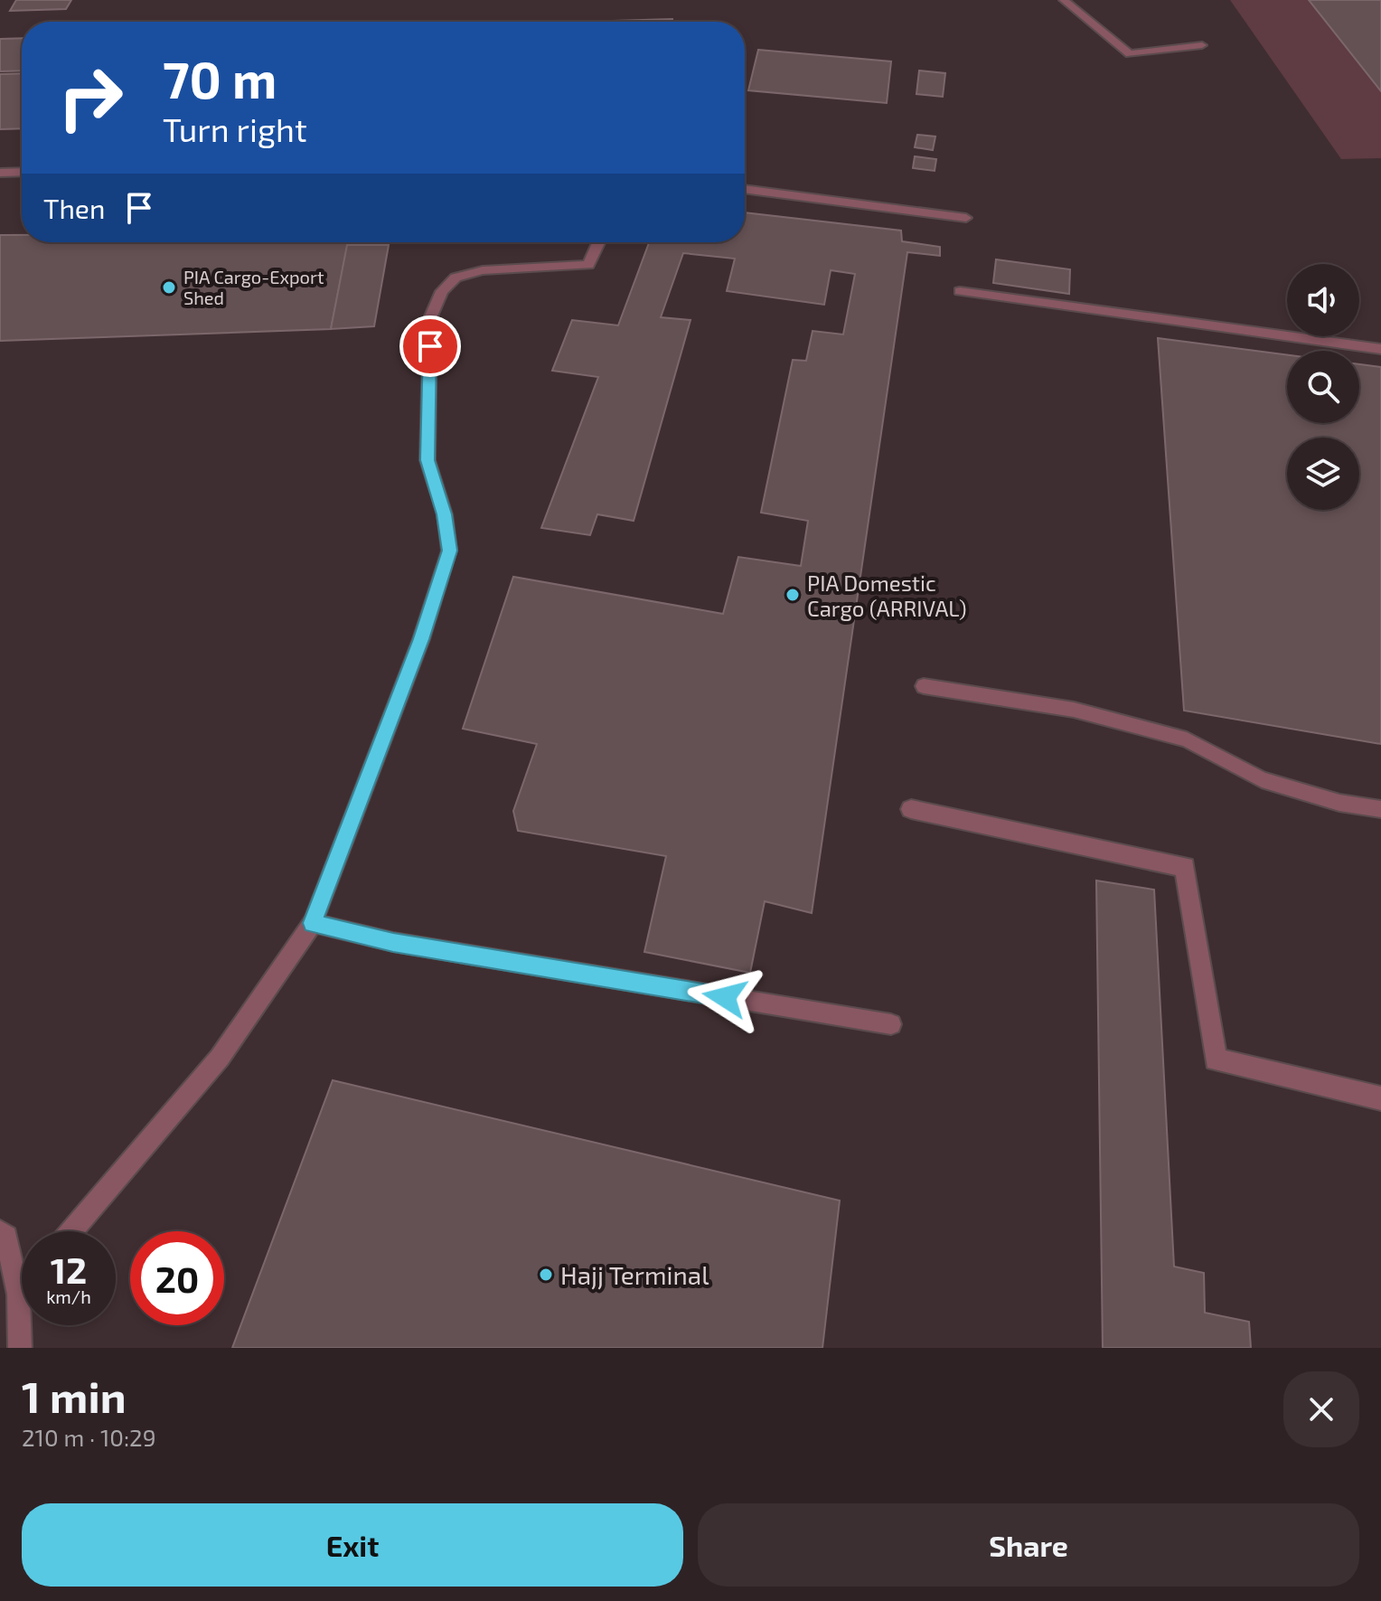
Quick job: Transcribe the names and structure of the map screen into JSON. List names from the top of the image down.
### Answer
{
  "places": ["PIA Cargo-Export Shed", "PIA Domestic Cargo (ARRIVAL)", "Hajj Terminal"],
  "page": {
    "turn": ["70 m", "Turn right"],
    "then": "Then",
    "speed": "12 km/h",
    "limit": "20",
    "heading": ["1 min", "210 m · 10:29"],
    "buttons": ["Exit", "Share"]
  }
}
